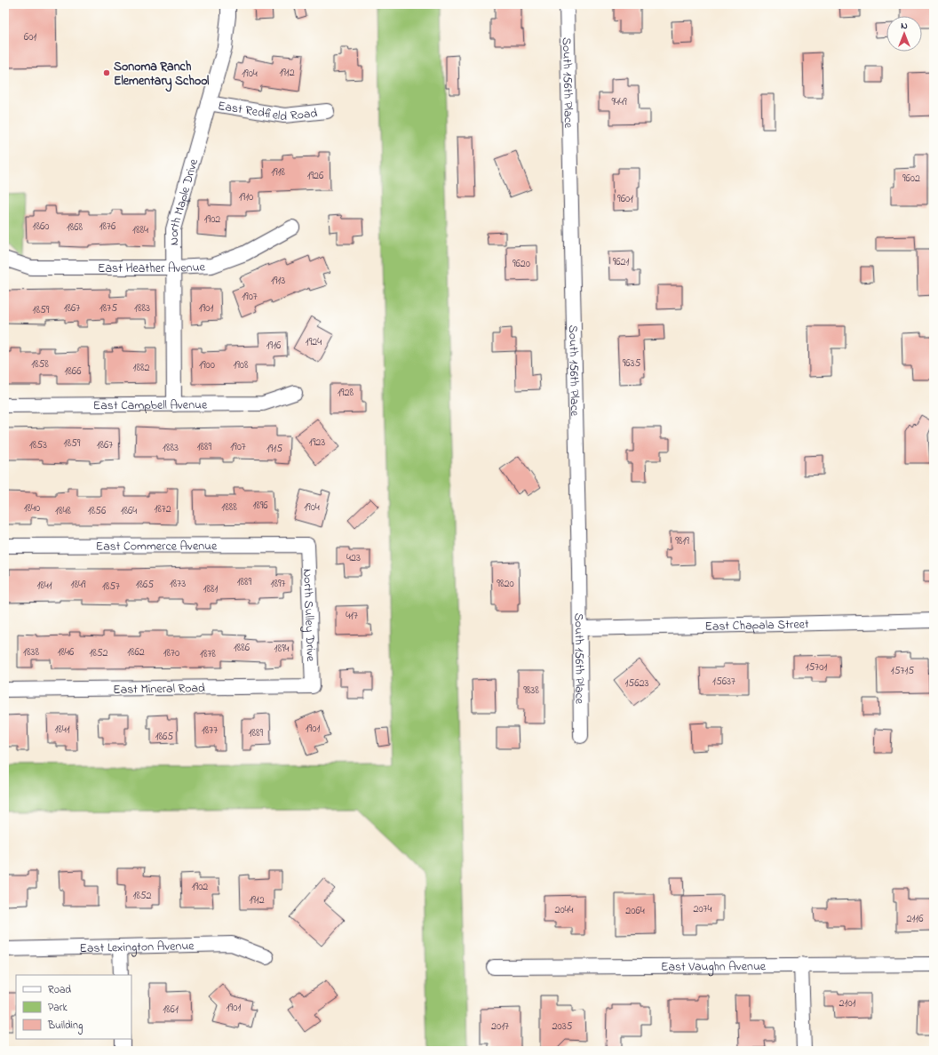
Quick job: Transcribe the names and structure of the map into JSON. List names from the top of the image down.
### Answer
{
  "streets": {
    "street": [
      "South 156th Place",
      "East Redfield Road",
      "North Maple Drive",
      "East Heather Avenue",
      "East Campbell Avenue",
      "East Commerce Avenue",
      "North Sulley Drive",
      "East Chapala Street",
      "East Mineral Road",
      "East Lexington Avenue",
      "East Vaughn Avenue"
    ]
  },
  "crossings": [
    ["South 156th Place", "East Chapala Street"],
    ["East Redfield Road", "North Maple Drive"],
    ["North Maple Drive", "East Heather Avenue"],
    ["North Maple Drive", "East Campbell Avenue"],
    ["East Commerce Avenue", "North Sulley Drive"],
    ["North Sulley Drive", "East Mineral Road"]
  ],
  "places": ["Sonoma Ranch Elementary School"],
  "house_numbers": [
    "601",
    "1912",
    "1904",
    "9449",
    "1918",
    "1926",
    "9602",
    "1910",
    "9601",
    "1902",
    "1860",
    "1876",
    "1868",
    "1884",
    "9621",
    "9620",
    "1913",
    "1907",
    "1867",
    "1875",
    "1883",
    "1901",
    "1859",
    "1924",
    "1916",
    "9635",
    "1858",
    "1900",
    "1908",
    "1882",
    "1866",
    "1928",
    "1923",
    "1859",
    "1853",
    "1867",
    "1889",
    "1907",
    "1883",
    "1915",
    "1896",
    "1888",
    "1904",
    "1840",
    "1872",
    "1848",
    "1856",
    "1864",
    "9819",
    "423",
    "1889",
    "1873",
    "1897",
    "9820",
    "1849",
    "1865",
    "1841",
    "1857",
    "1881",
    "417",
    "1886",
    "1894",
    "1838",
    "1846",
    "1862",
    "1852",
    "1870",
    "1878",
    "15701",
    "15715",
    "15637",
    "15623",
    "9838",
    "1901",
    "1841",
    "1877",
    "1889",
    "1865",
    "1902",
    "1852",
    "1912",
    "2074",
    "2044",
    "2064",
    "2116",
    "2101",
    "1901",
    "1861",
    "2017",
    "2035"
  ],
  "legend": ["Road", "Park", "Building"],
  "north": "top"
}
